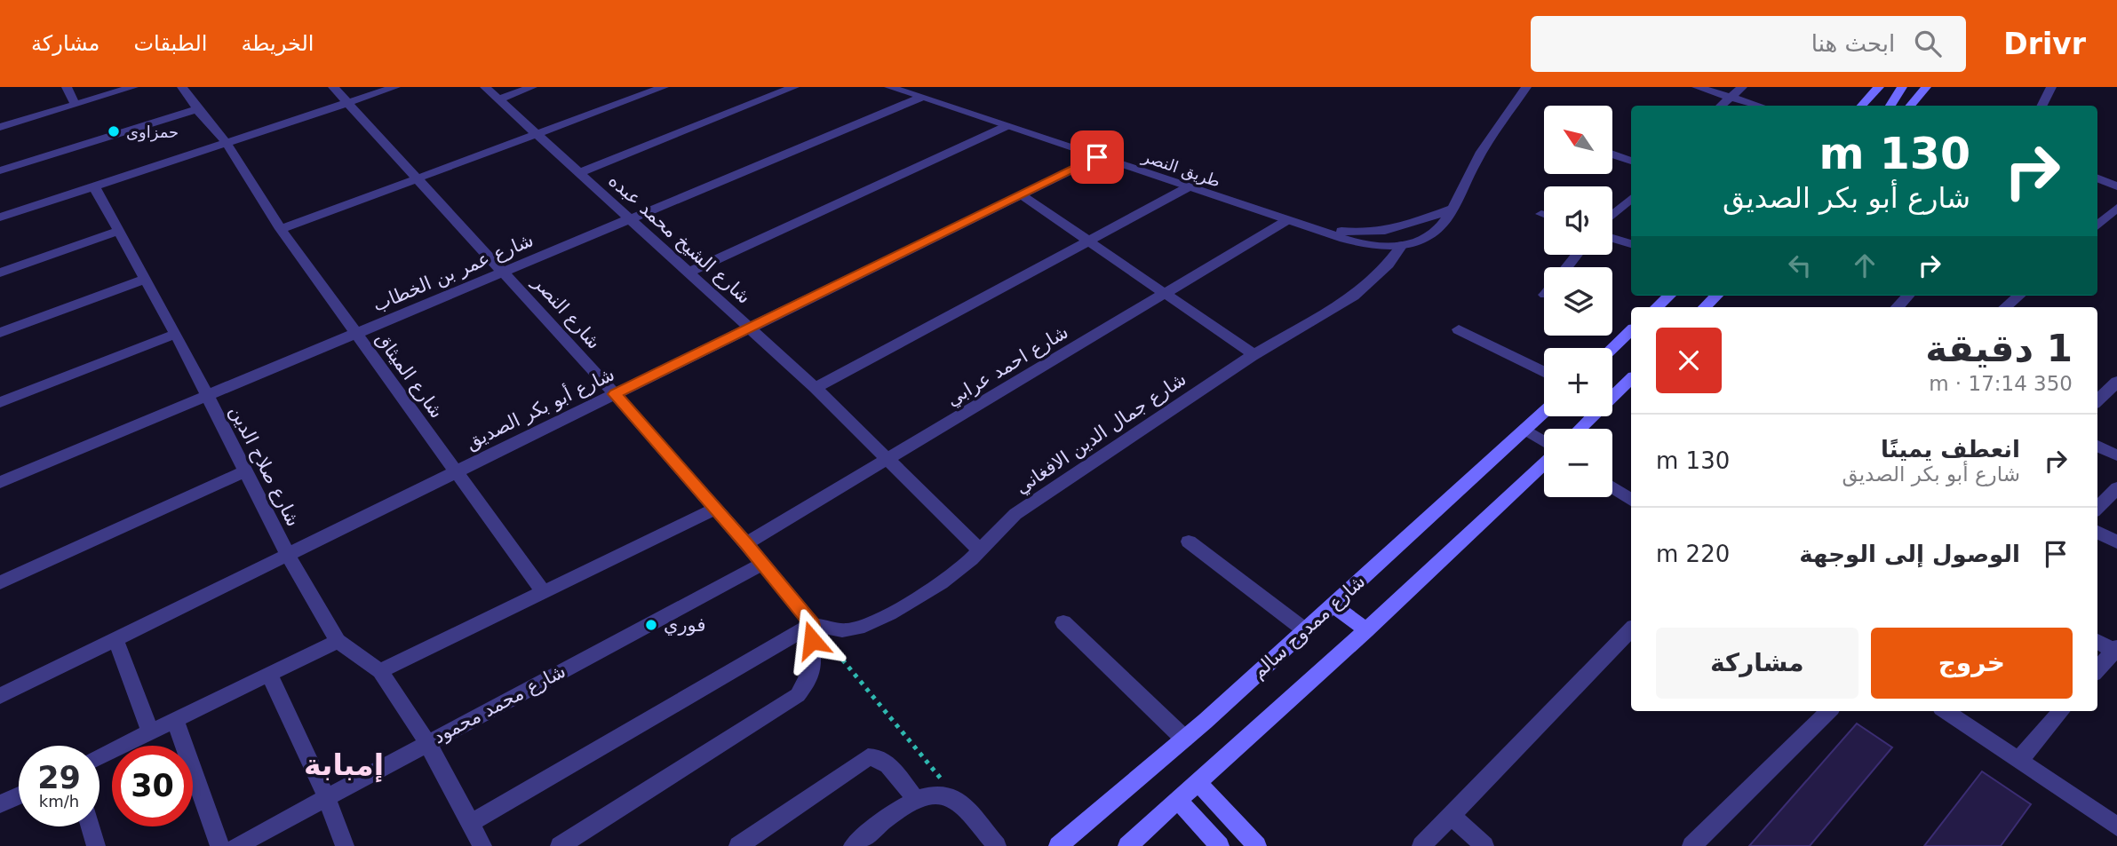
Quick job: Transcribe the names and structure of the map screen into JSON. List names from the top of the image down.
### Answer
{
  "streets": {
    "main road": ["شارع ممدوح سالم"],
    "street": [
      "طريق النصر",
      "شارع الشيخ محمد عبده",
      "شارع عمر بن الخطاب",
      "شارع النصر",
      "شارع احمد عرابي",
      "شارع الميثاق",
      "شارع أبو بكر الصديق",
      "شارع جمال الدين الافغاني",
      "شارع صلاح الدين",
      "شارع محمد محمود"
    ]
  },
  "crossings": [
    ["طريق النصر", "شارع عمر بن الخطاب"],
    ["طريق النصر", "شارع احمد عرابي"],
    ["طريق النصر", "شارع أبو بكر الصديق"],
    ["شارع الشيخ محمد عبده", "شارع عمر بن الخطاب"],
    ["شارع الشيخ محمد عبده", "شارع احمد عرابي"],
    ["شارع الشيخ محمد عبده", "شارع أبو بكر الصديق"],
    ["شارع الشيخ محمد عبده", "شارع جمال الدين الافغاني"],
    ["شارع عمر بن الخطاب", "شارع النصر"],
    ["شارع عمر بن الخطاب", "شارع الميثاق"],
    ["شارع عمر بن الخطاب", "شارع صلاح الدين"],
    ["شارع النصر", "شارع احمد عرابي"],
    ["شارع النصر", "شارع أبو بكر الصديق"],
    ["شارع النصر", "شارع جمال الدين الافغاني"],
    ["شارع النصر", "شارع محمد محمود"],
    ["شارع الميثاق", "شارع أبو بكر الصديق"],
    ["شارع أبو بكر الصديق", "شارع صلاح الدين"],
    ["شارع صلاح الدين", "شارع محمد محمود"]
  ],
  "districts": ["إمبابة"],
  "places": ["حمزاوى", "فوري"],
  "north": "top left",
  "page": {
    "header": "Drivr",
    "search": "ابحث هنا",
    "nav": ["الخريطة", "الطبقات", "مشاركة"],
    "map_buttons": ["+", "−"],
    "turn": ["130 m", "شارع أبو بكر الصديق"],
    "heading": ["1 دقيقة", "350 m · 17:14"],
    "list": [
      {
        "name": "انعطف يمينًا",
        "note": "شارع أبو بكر الصديق",
        "value": "130 m"
      },
      {
        "name": "الوصول إلى الوجهة",
        "value": "220 m"
      }
    ],
    "buttons": ["خروج", "مشاركة"],
    "speed": "29 km/h",
    "limit": "30"
  }
}
